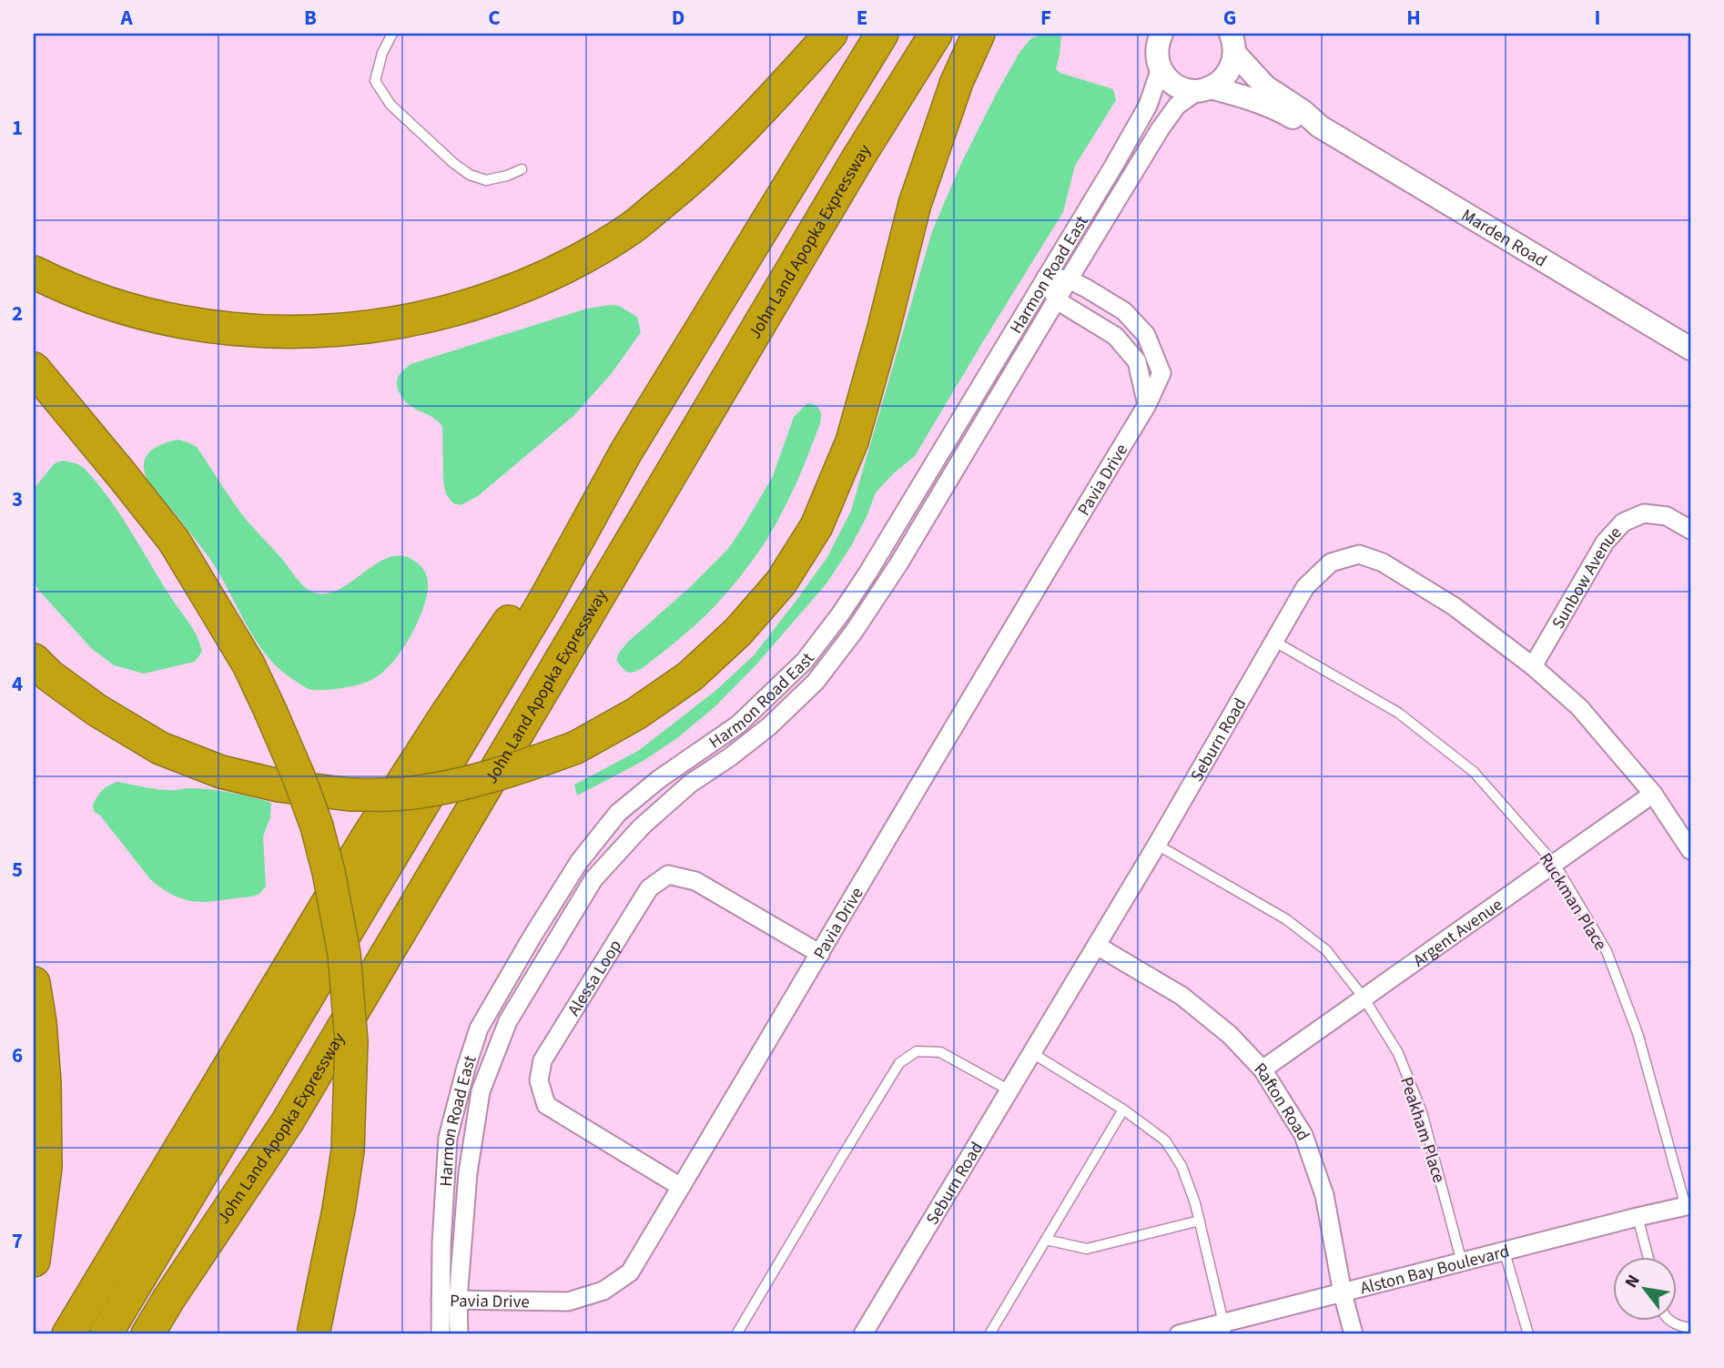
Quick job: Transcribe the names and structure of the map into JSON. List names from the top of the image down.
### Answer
{
  "streets": {
    "highway": ["John Land Apopka Expressway"],
    "street": [
      "Marden Road",
      "Harmon Road East",
      "Pavia Drive",
      "Sunbow Avenue",
      "Seburn Road",
      "Argent Avenue",
      "Alessa Loop",
      "Rafton Road",
      "Alston Bay Boulevard"
    ],
    "lane": ["Ruckman Place", "Peakham Place"]
  },
  "crossings": [
    ["Marden Road", "Harmon Road East"],
    ["Harmon Road East", "Pavia Drive"],
    ["Pavia Drive", "Alessa Loop"],
    ["Sunbow Avenue", "Seburn Road"],
    ["Seburn Road", "Ruckman Place"],
    ["Seburn Road", "Argent Avenue"],
    ["Seburn Road", "Rafton Road"],
    ["Seburn Road", "Peakham Place"],
    ["Ruckman Place", "Argent Avenue"],
    ["Ruckman Place", "Alston Bay Boulevard"],
    ["Argent Avenue", "Rafton Road"],
    ["Argent Avenue", "Peakham Place"],
    ["Rafton Road", "Alston Bay Boulevard"],
    ["Peakham Place", "Alston Bay Boulevard"]
  ],
  "north": "top left",
  "grid": {
    "columns": [
      "A",
      "B",
      "C",
      "D",
      "E",
      "F",
      "G",
      "H",
      "I"
    ],
    "rows": [
      "1",
      "2",
      "3",
      "4",
      "5",
      "6",
      "7"
    ]
  }
}
